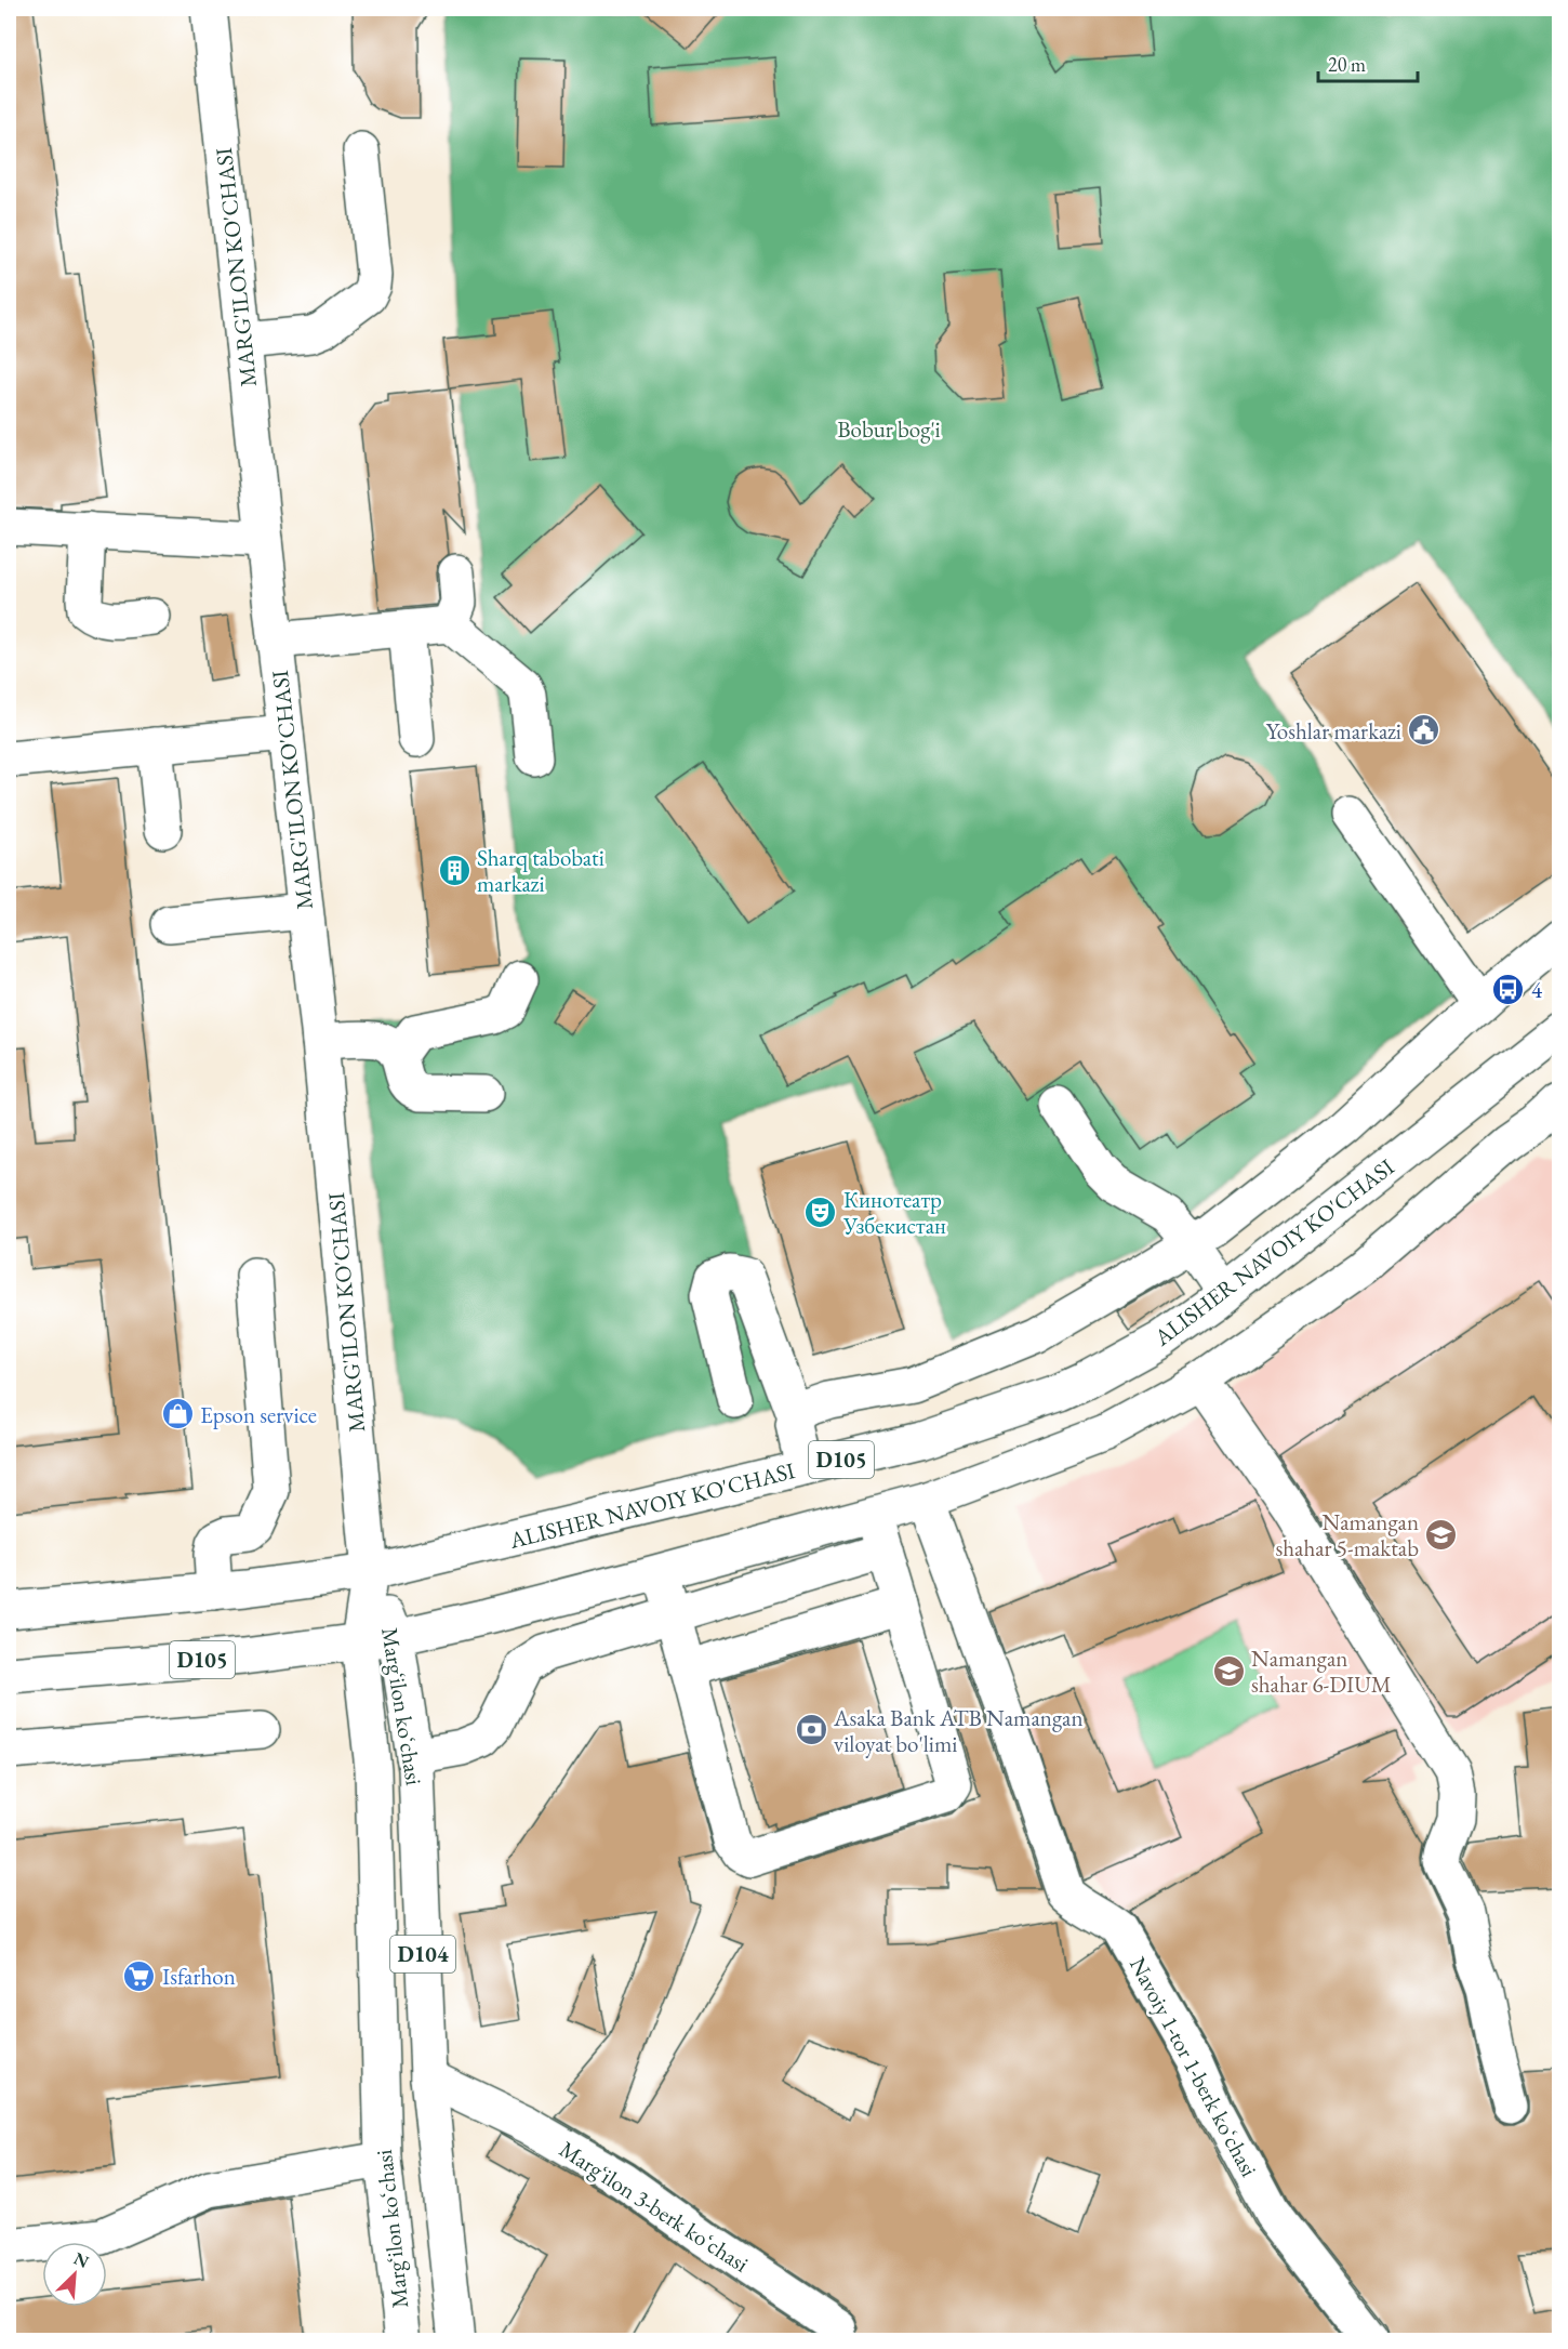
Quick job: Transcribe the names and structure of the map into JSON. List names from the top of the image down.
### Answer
{
  "streets": {
    "main road": [
      "MARG'ILON KO'CHASI",
      "ALISHER NAVOIY KO'CHASI",
      "D105",
      "Margʻilon koʻchasi",
      "D104",
      "Navoiy 1-tor 1-berk koʻchasi",
      "Margʻilon 3-berk koʻchasi"
    ]
  },
  "crossings": [
    ["MARG'ILON KO'CHASI", "ALISHER NAVOIY KO'CHASI"],
    ["MARG'ILON KO'CHASI", "Margʻilon koʻchasi"],
    ["ALISHER NAVOIY KO'CHASI", "Margʻilon koʻchasi"],
    ["D105", "Margʻilon koʻchasi"],
    ["D105", "Navoiy 1-tor 1-berk koʻchasi"],
    ["Margʻilon koʻchasi", "Margʻilon 3-berk koʻchasi"]
  ],
  "parks": ["Bobur bog'i"],
  "places": {
    "public building": ["Yoshlar markazi"],
    "building": ["Sharq tabobati markazi"],
    "bus stop": ["4"],
    "theatre": ["Кинотеатр Узбекистан"],
    "shop": ["Epson service"],
    "school or university": ["Namangan shahar 5-maktab", "Namangan shahar 6-DIUM"],
    "bank": ["Asaka Bank ATB Namangan viloyat bo'limi"],
    "supermarket": ["Isfarhon"]
  },
  "scale_bar": "20 m",
  "north": "top right"
}
